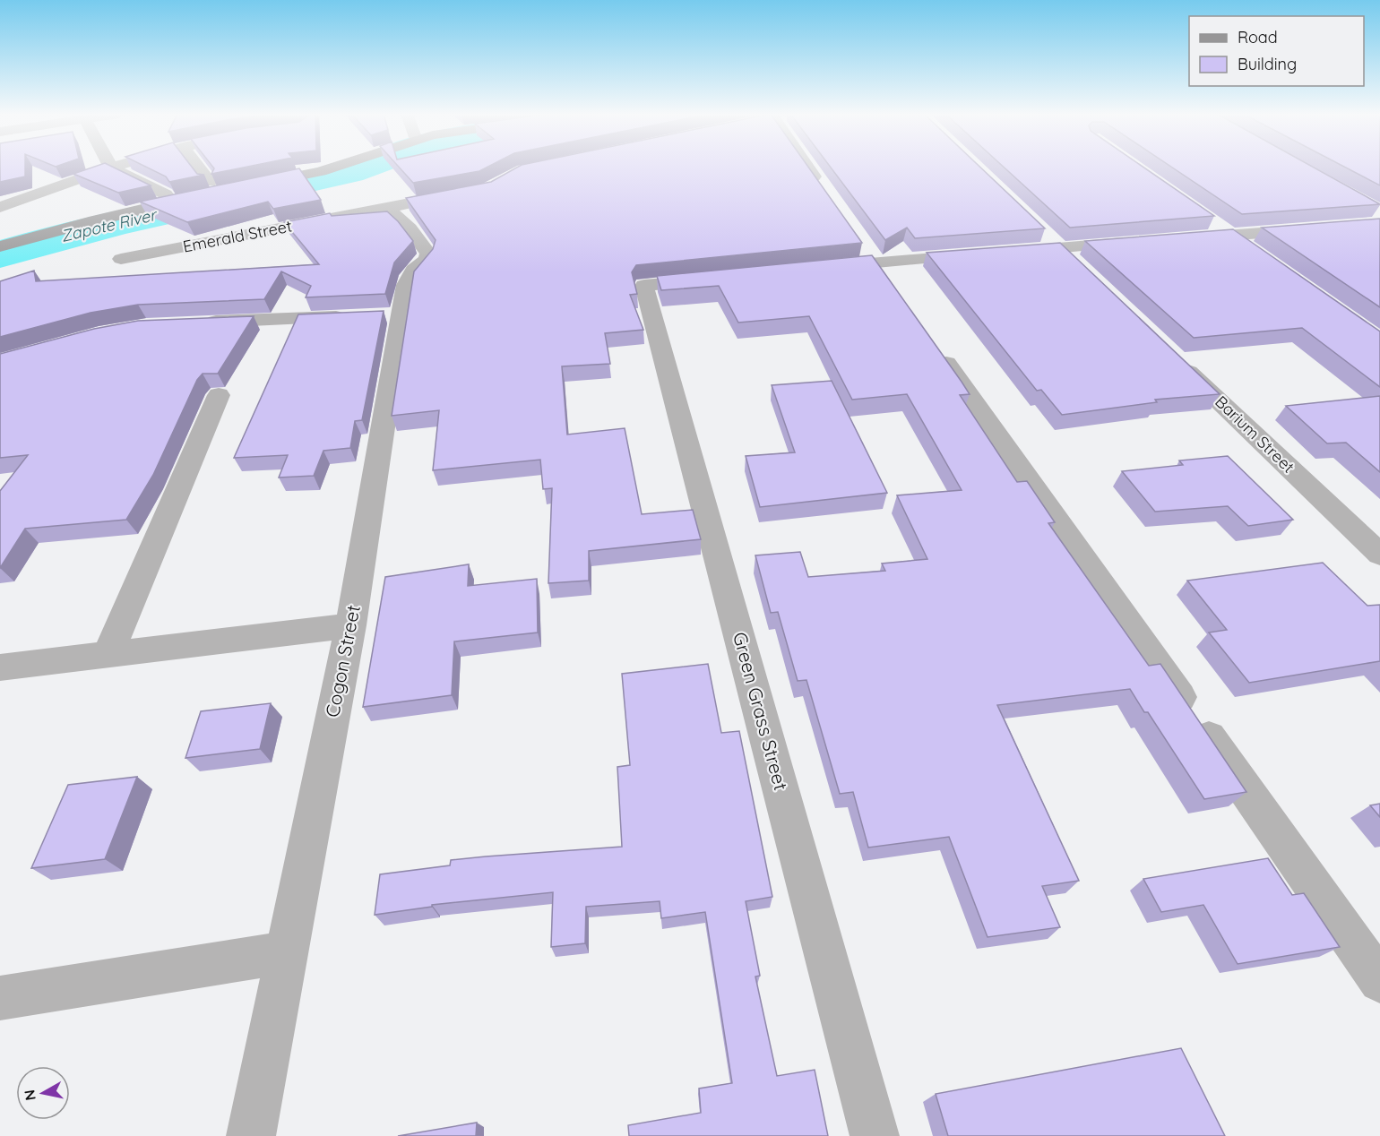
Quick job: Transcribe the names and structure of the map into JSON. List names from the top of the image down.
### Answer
{
  "streets": {
    "street": [
      "Emerald Street",
      "Barium Street",
      "Cogon Street",
      "Green Grass Street"
    ]
  },
  "crossings": [
    ["Emerald Street", "Cogon Street"]
  ],
  "water": ["Zapote River"],
  "legend": ["Road", "Building"],
  "north": "left"
}
